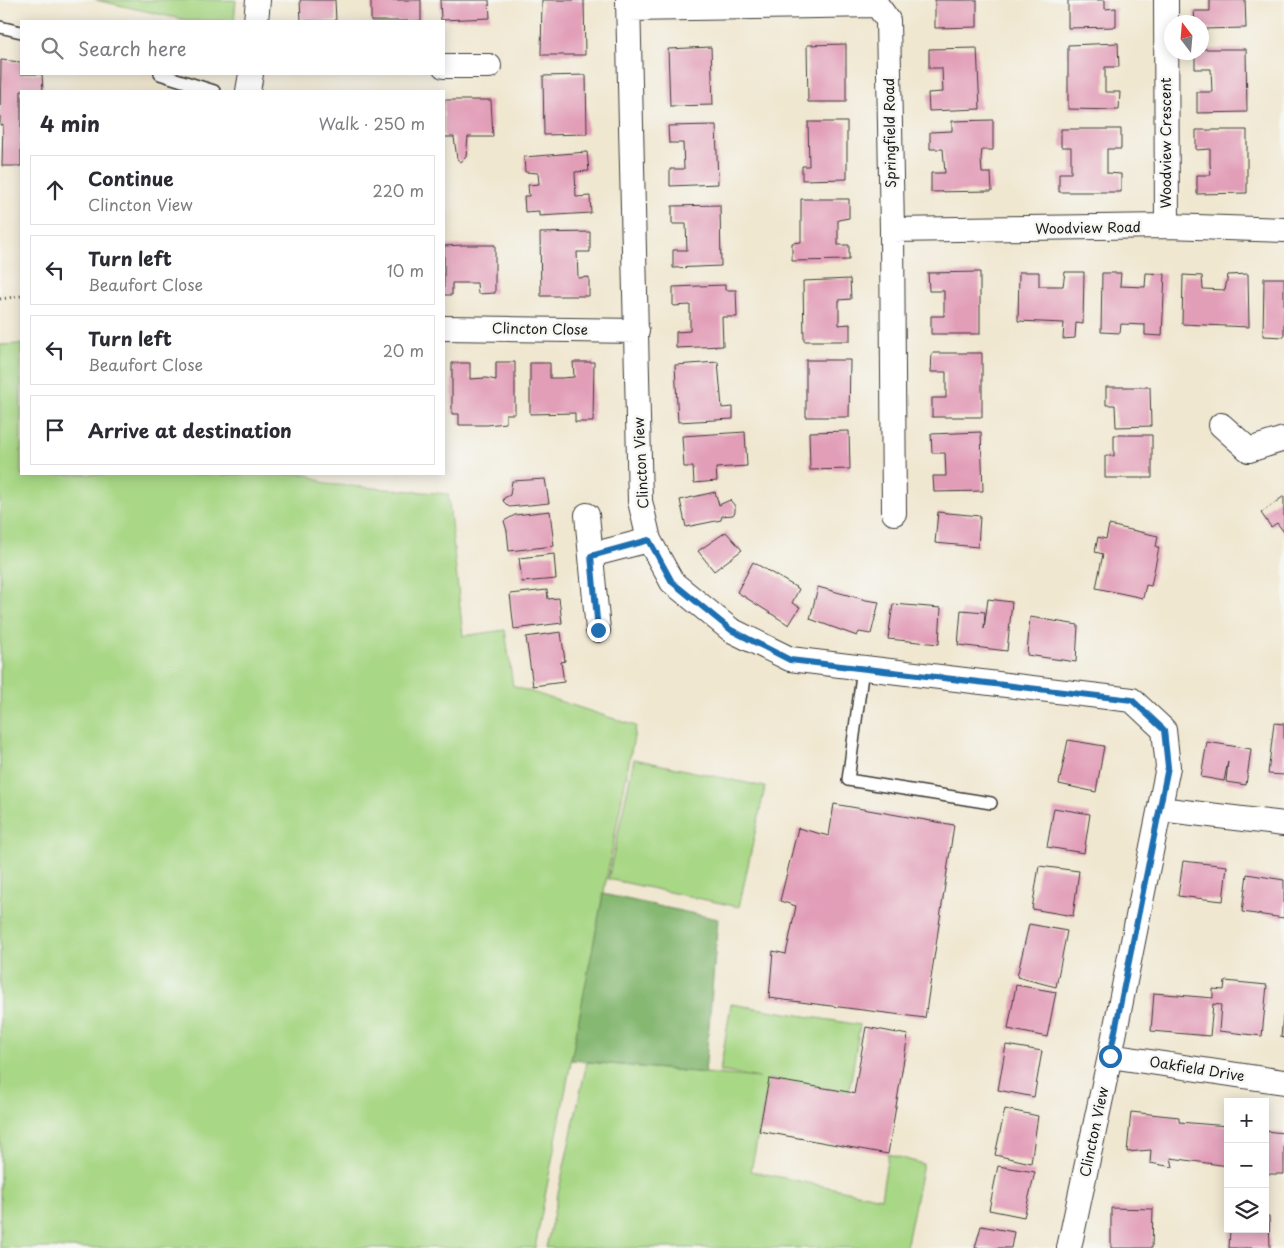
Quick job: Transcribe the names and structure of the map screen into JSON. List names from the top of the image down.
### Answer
{
  "streets": {
    "street": [
      "Springfield Road",
      "Woodview Crescent",
      "Woodview Road",
      "Clincton Close",
      "Clincton View",
      "Oakfield Drive"
    ]
  },
  "crossings": [
    ["Springfield Road", "Woodview Road"],
    ["Springfield Road", "Clincton View"],
    ["Woodview Crescent", "Woodview Road"],
    ["Clincton Close", "Clincton View"],
    ["Clincton View", "Oakfield Drive"]
  ],
  "north": "top",
  "page": {
    "search": "Search here",
    "heading": ["4 min", "Walk · 250 m"],
    "list": [
      ["Continue", "Clincton View", "220 m"],
      ["Turn left", "Beaufort Close", "10 m"],
      ["Turn left", "Beaufort Close", "20 m"],
      "Arrive at destination"
    ],
    "map_buttons": ["+", "−"]
  }
}
